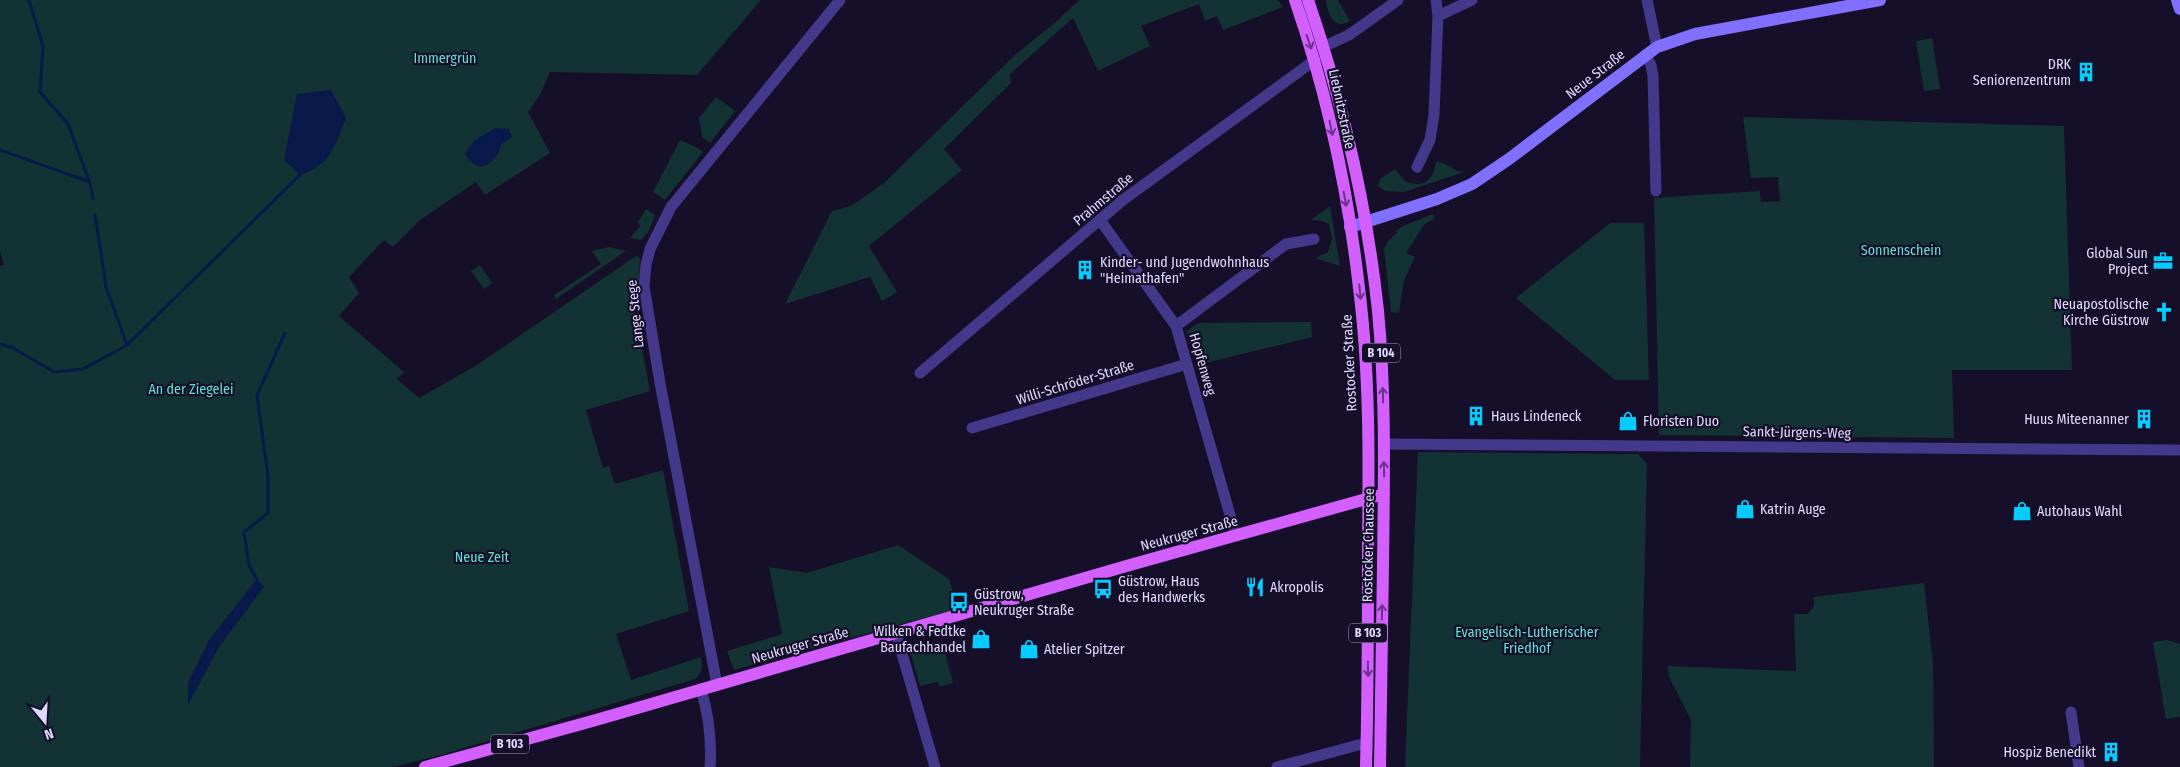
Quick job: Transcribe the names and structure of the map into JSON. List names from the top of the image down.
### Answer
{
  "streets": {
    "main road": [
      "Neue Straße",
      "Liebnitzstraße",
      "B 104",
      "Rostocker Straße",
      "Neukruger Straße",
      "Rostocker Chaussee",
      "B 103"
    ],
    "street": [
      "Prahmstraße",
      "Lange Stege",
      "Hopfenweg",
      "Willi-Schröder-Straße",
      "Sankt-Jürgens-Weg"
    ]
  },
  "crossings": [
    ["Neue Straße", "Liebnitzstraße"],
    ["Neue Straße", "B 104"],
    ["Neue Straße", "Rostocker Straße"],
    ["Liebnitzstraße", "Prahmstraße"],
    ["Liebnitzstraße", "B 104"],
    ["Liebnitzstraße", "Rostocker Straße"],
    ["Prahmstraße", "Hopfenweg"],
    ["Lange Stege", "Neukruger Straße"],
    ["B 104", "Sankt-Jürgens-Weg"],
    ["B 104", "Rostocker Chaussee"],
    ["Rostocker Straße", "Neukruger Straße"],
    ["Rostocker Straße", "Rostocker Chaussee"],
    ["Hopfenweg", "Willi-Schröder-Straße"],
    ["Hopfenweg", "Neukruger Straße"],
    ["Sankt-Jürgens-Weg", "Rostocker Chaussee"],
    ["Neukruger Straße", "Rostocker Chaussee"]
  ],
  "parks": [
    "Immergrün",
    "Sonnenschein",
    "An der Ziegelei",
    "Neue Zeit",
    "Evangelisch-Lutherischer Friedhof"
  ],
  "places": {
    "building": [
      "DRK Seniorenzentrum",
      "Kinder- und Jugendwohnhaus \"Heimathafen\"",
      "Haus Lindeneck",
      "Huus Miteenanner",
      "Hospiz Benedikt"
    ],
    "office": ["Global Sun Project"],
    "church": ["Neuapostolische Kirche Güstrow"],
    "shop": [
      "Floristen Duo",
      "Katrin Auge",
      "Autohaus Wahl",
      "Wilken & Fedtke Baufachhandel",
      "Atelier Spitzer"
    ],
    "restaurant": ["Akropolis"],
    "bus stop": ["Güstrow, Haus des Handwerks", "Güstrow, Neukruger Straße"]
  },
  "north": "bottom"
}
